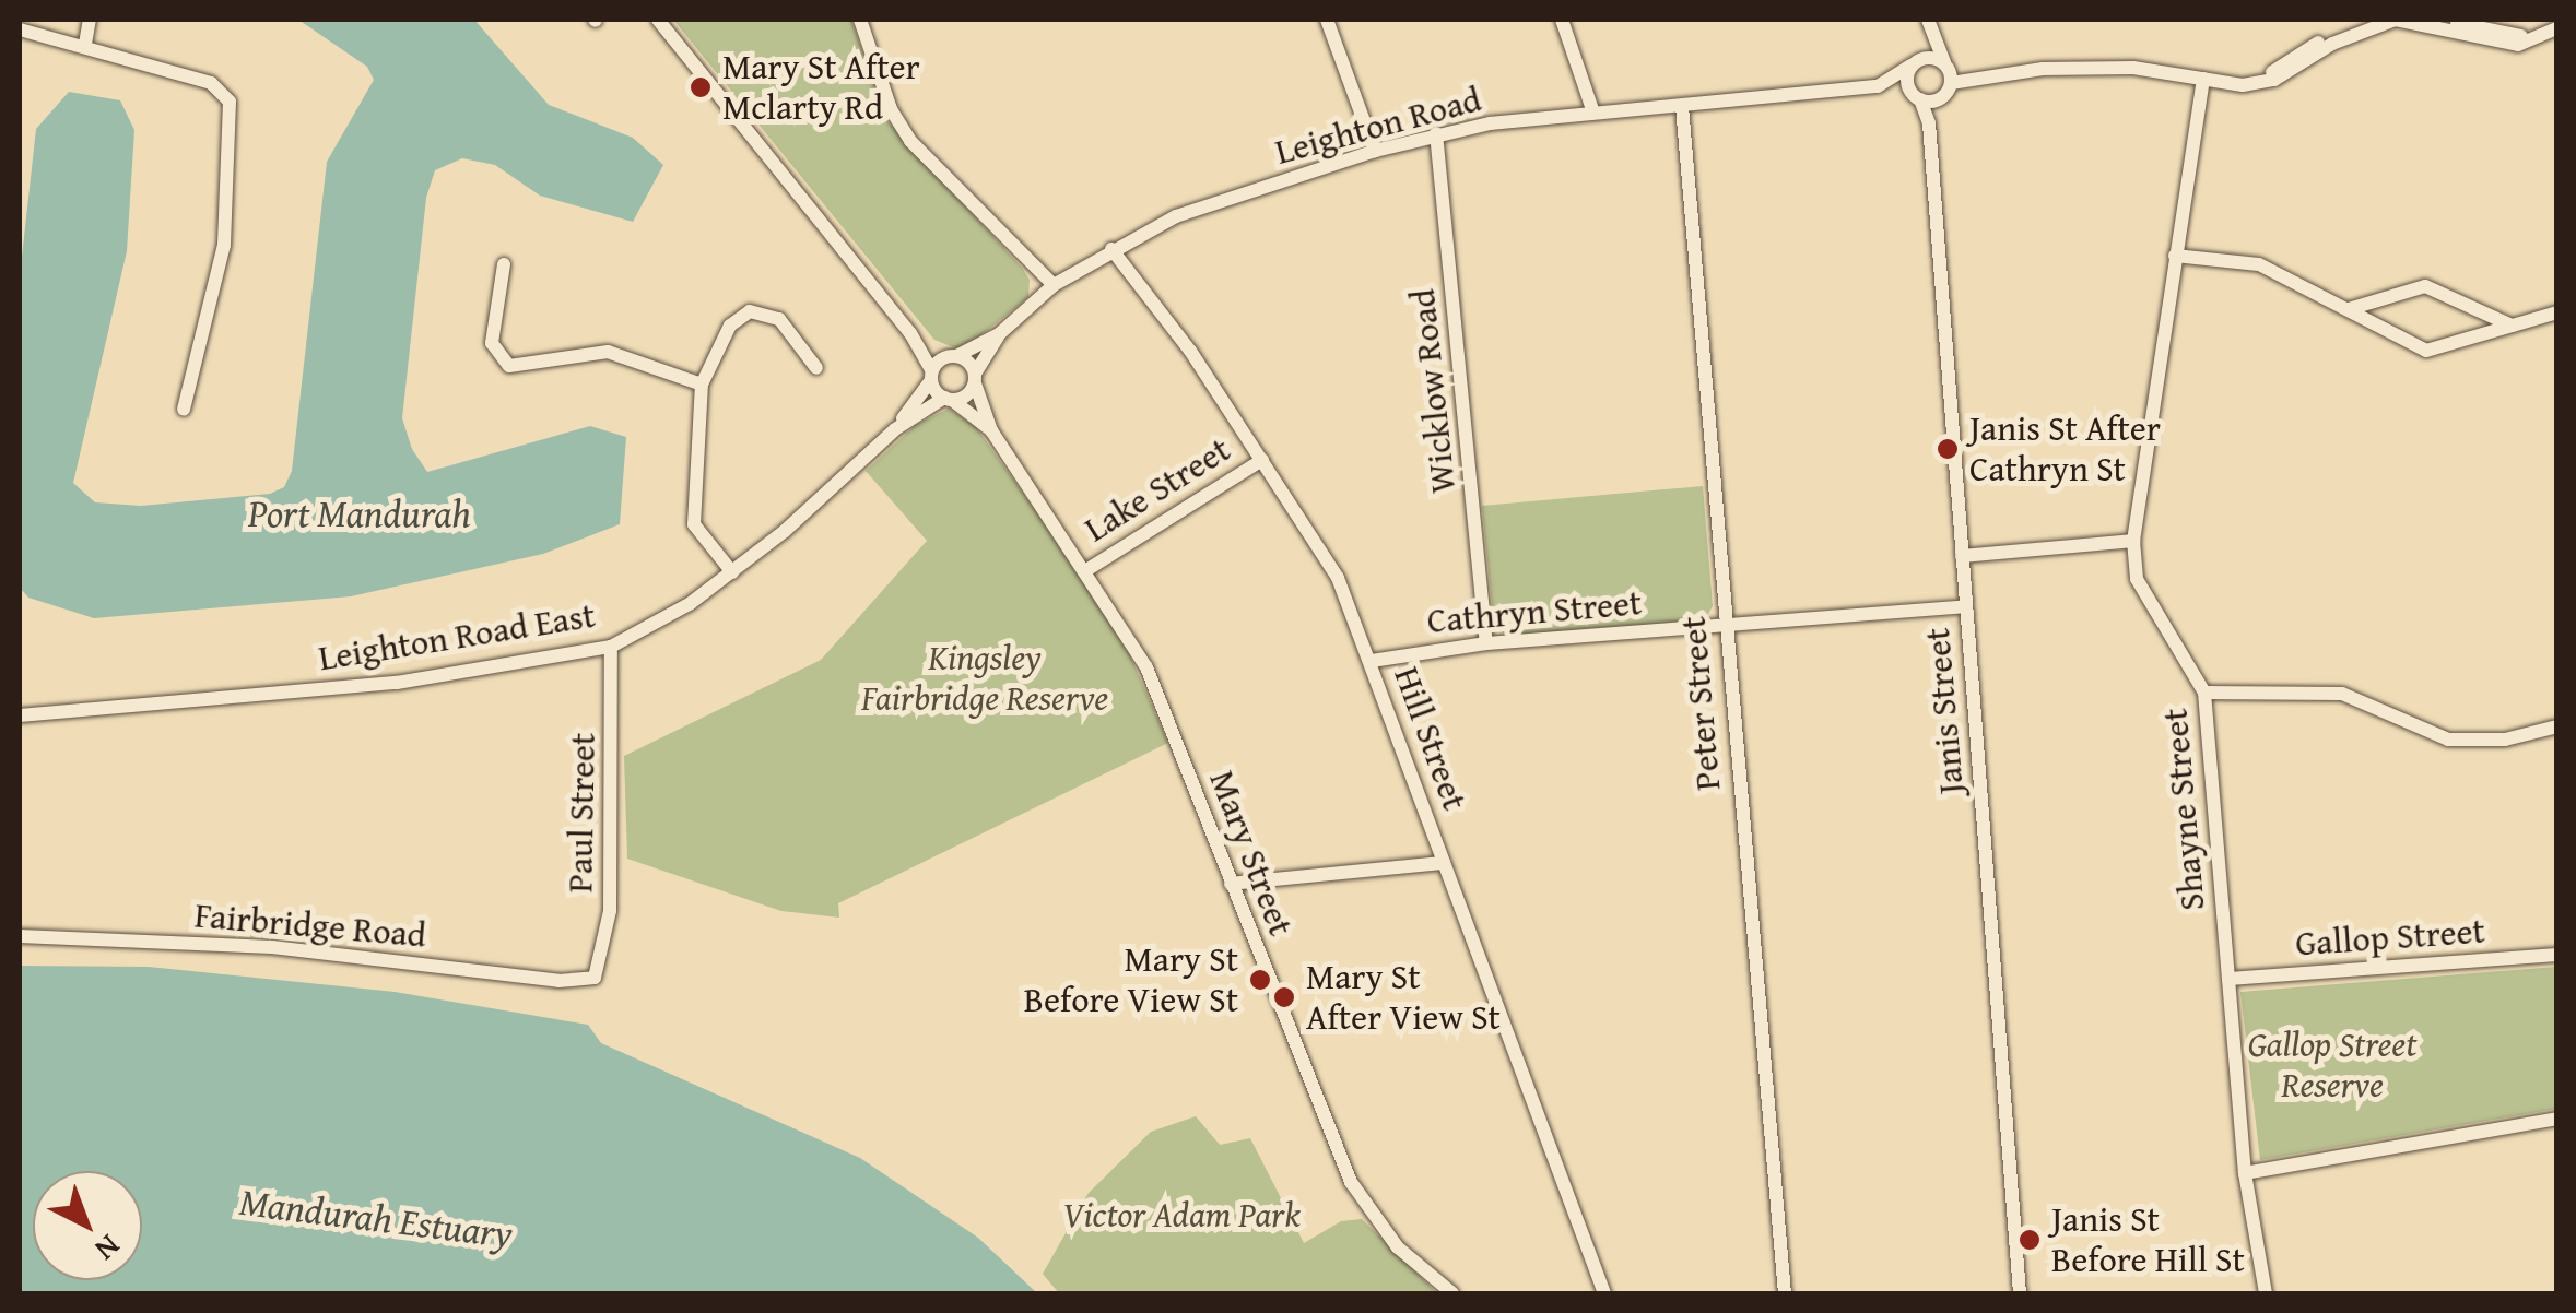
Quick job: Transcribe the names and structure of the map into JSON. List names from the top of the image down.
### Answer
{
  "streets": {
    "street": [
      "Leighton Road",
      "Wicklow Road",
      "Lake Street",
      "Cathryn Street",
      "Leighton Road East",
      "Peter Street",
      "Janis Street",
      "Hill Street",
      "Shayne Street",
      "Paul Street",
      "Mary Street",
      "Fairbridge Road",
      "Gallop Street"
    ]
  },
  "crossings": [
    ["Leighton Road", "Wicklow Road"],
    ["Leighton Road", "Peter Street"],
    ["Leighton Road", "Janis Street"],
    ["Leighton Road", "Hill Street"],
    ["Leighton Road", "Mary Street"],
    ["Wicklow Road", "Cathryn Street"],
    ["Lake Street", "Hill Street"],
    ["Lake Street", "Mary Street"],
    ["Cathryn Street", "Peter Street"],
    ["Cathryn Street", "Janis Street"],
    ["Cathryn Street", "Hill Street"],
    ["Leighton Road East", "Paul Street"],
    ["Leighton Road East", "Mary Street"],
    ["Shayne Street", "Gallop Street"],
    ["Paul Street", "Fairbridge Road"]
  ],
  "water": ["Port Mandurah", "Mandurah Estuary"],
  "parks": ["Kingsley Fairbridge Reserve", "Gallop Street Reserve", "Victor Adam Park"],
  "places": [
    "Mary St After Mclarty Rd",
    "Janis St After Cathryn St",
    "Mary St Before View St",
    "Mary St After View St",
    "Janis St Before Hill St"
  ],
  "north": "bottom right"
}
